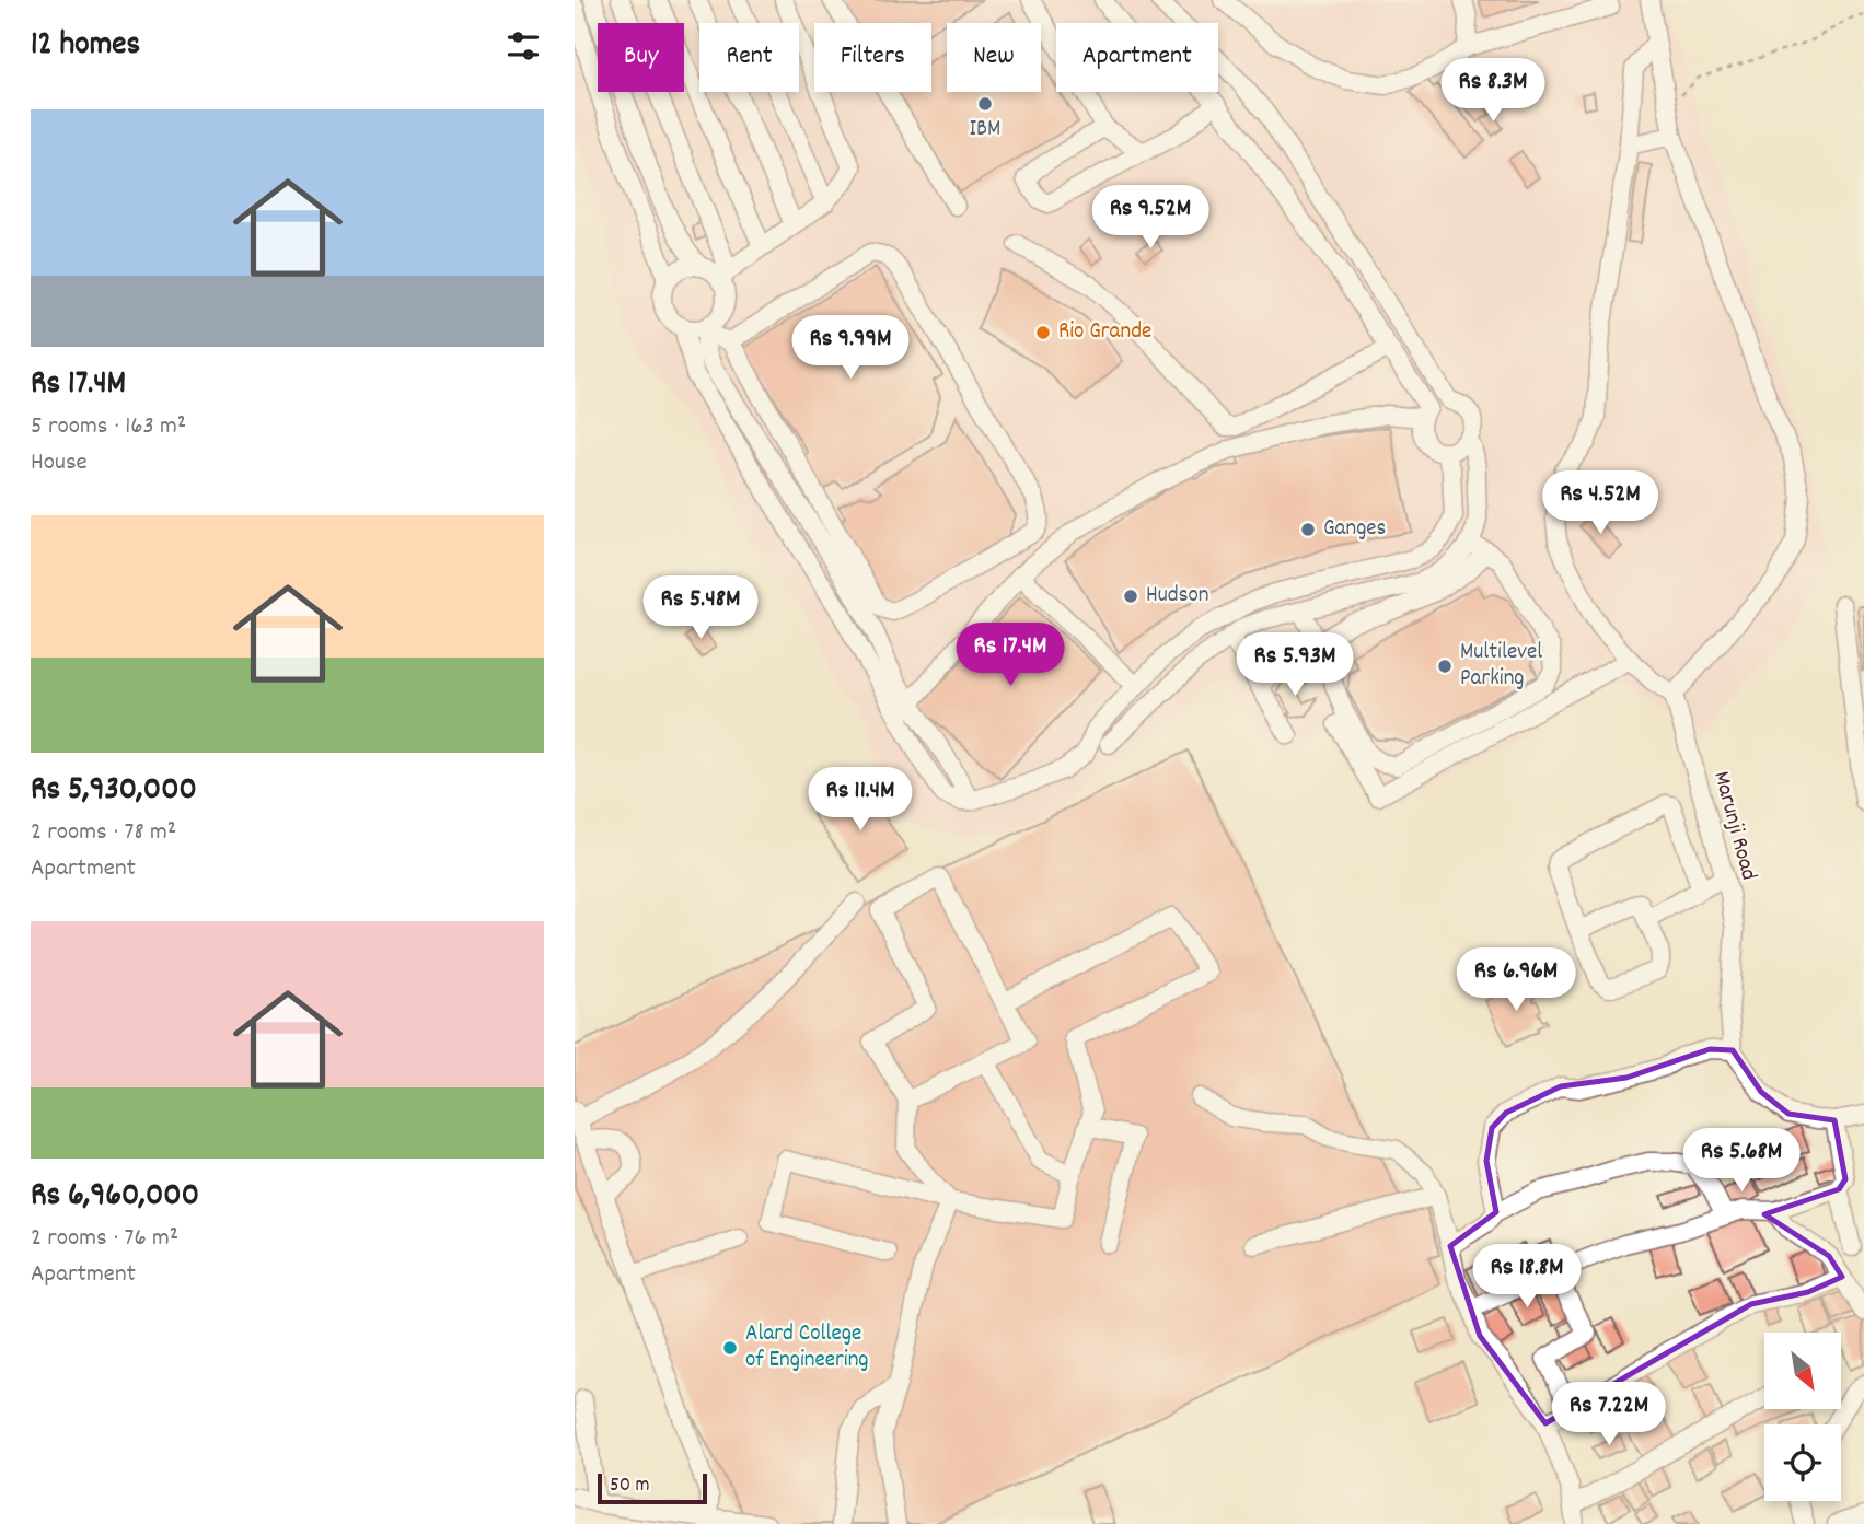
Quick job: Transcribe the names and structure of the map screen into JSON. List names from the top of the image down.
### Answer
{
  "streets": {
    "street": ["Marunji Road"]
  },
  "places": [
    "IBM",
    "Rio Grande",
    "Ganges",
    "Hudson",
    "Multilevel Parking",
    "Alard College of Engineering"
  ],
  "scale_bar": "50 m",
  "north": "bottom right",
  "page": {
    "heading": "12 homes",
    "chip": [
      "Buy",
      "Rent",
      "Filters",
      "New",
      "Apartment"
    ],
    "price": [
      "Rs 8.3M",
      "Rs 9.52M",
      "Rs 9.99M",
      "Rs 4.52M",
      "Rs 5.48M",
      "Rs 17.4M",
      "Rs 5.93M",
      "Rs 11.4M",
      "Rs 6.96M",
      "Rs 5.68M",
      "Rs 18.8M",
      "Rs 7.22M"
    ],
    "list": [
      {
        "name": "Rs 17.4M",
        "note": "5 rooms · 163 m² · House"
      },
      {
        "name": "Rs 5,930,000",
        "note": "2 rooms · 78 m² · Apartment"
      },
      {
        "name": "Rs 6,960,000",
        "note": "2 rooms · 76 m² · Apartment"
      }
    ],
    "scale": "50 m"
  }
}
